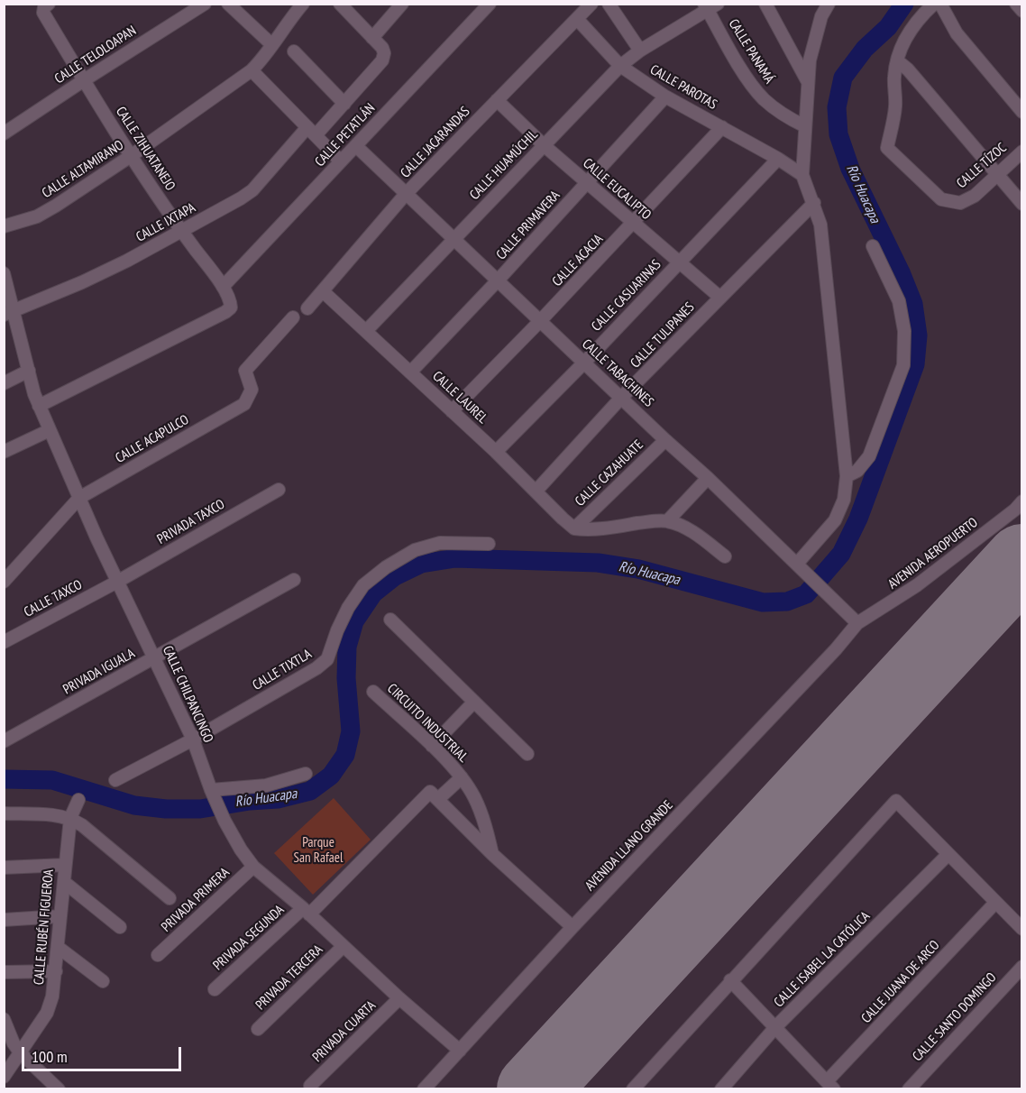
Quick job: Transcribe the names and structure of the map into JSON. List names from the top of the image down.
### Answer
{
  "streets": {
    "street": [
      "CALLE PANAMÁ",
      "CALLE TELOLOAPAN",
      "CALLE PAROTAS",
      "CALLE PETATLÁN",
      "CALLE JACARANDAS",
      "CALLE ZIHUATANEJO",
      "CALLE HUAMÚCHIL",
      "CALLE TÍZOC",
      "CALLE ALTAMIRANO",
      "CALLE EUCALIPTO",
      "CALLE IXTAPA",
      "CALLE PRIMAVERA",
      "CALLE ACACIA",
      "CALLE CASUARINAS",
      "CALLE TULIPANES",
      "CALLE TABACHINES",
      "CALLE LAUREL",
      "CALLE ACAPULCO",
      "CALLE CAZAHUATE",
      "PRIVADA TAXCO",
      "AVENIDA AEROPUERTO",
      "CALLE TAXCO",
      "CALLE TIXTLA",
      "PRIVADA IGUALA",
      "CALLE CHILPANCINGO",
      "CIRCUITO INDUSTRIAL",
      "AVENIDA LLANO GRANDE",
      "PRIVADA PRIMERA",
      "CALLE RUBÉN FIGUEROA",
      "PRIVADA SEGUNDA",
      "CALLE ISABEL LA CATÓLICA",
      "PRIVADA TERCERA",
      "CALLE JUANA DE ARCO",
      "CALLE SANTO DOMINGO",
      "PRIVADA CUARTA"
    ]
  },
  "crossings": [
    ["CALLE TELOLOAPAN", "CALLE ZIHUATANEJO"],
    ["CALLE PAROTAS", "CALLE HUAMÚCHIL"],
    ["CALLE PAROTAS", "CALLE PRIMAVERA"],
    ["CALLE PAROTAS", "CALLE ACACIA"],
    ["CALLE PAROTAS", "CALLE CASUARINAS"],
    ["CALLE PETATLÁN", "CALLE ZIHUATANEJO"],
    ["CALLE PETATLÁN", "CALLE TABACHINES"],
    ["CALLE JACARANDAS", "CALLE EUCALIPTO"],
    ["CALLE JACARANDAS", "CALLE TABACHINES"],
    ["CALLE JACARANDAS", "CALLE LAUREL"],
    ["CALLE ZIHUATANEJO", "CALLE ALTAMIRANO"],
    ["CALLE ZIHUATANEJO", "CALLE IXTAPA"],
    ["CALLE ZIHUATANEJO", "CALLE CHILPANCINGO"],
    ["CALLE HUAMÚCHIL", "CALLE EUCALIPTO"],
    ["CALLE HUAMÚCHIL", "CALLE TABACHINES"],
    ["CALLE HUAMÚCHIL", "CALLE LAUREL"],
    ["CALLE EUCALIPTO", "CALLE PRIMAVERA"],
    ["CALLE EUCALIPTO", "CALLE ACACIA"],
    ["CALLE EUCALIPTO", "CALLE CASUARINAS"],
    ["CALLE EUCALIPTO", "CALLE TULIPANES"],
    ["CALLE IXTAPA", "CALLE CHILPANCINGO"],
    ["CALLE PRIMAVERA", "CALLE TABACHINES"],
    ["CALLE PRIMAVERA", "CALLE LAUREL"],
    ["CALLE ACACIA", "CALLE TABACHINES"],
    ["CALLE ACACIA", "CALLE LAUREL"],
    ["CALLE CASUARINAS", "CALLE TABACHINES"],
    ["CALLE CASUARINAS", "CALLE LAUREL"],
    ["CALLE TULIPANES", "CALLE TABACHINES"],
    ["CALLE TULIPANES", "CALLE LAUREL"],
    ["CALLE TABACHINES", "CALLE CAZAHUATE"],
    ["CALLE TABACHINES", "AVENIDA AEROPUERTO"],
    ["CALLE TABACHINES", "AVENIDA LLANO GRANDE"],
    ["CALLE LAUREL", "CALLE CAZAHUATE"],
    ["CALLE ACAPULCO", "CALLE CHILPANCINGO"],
    ["PRIVADA TAXCO", "CALLE TAXCO"],
    ["PRIVADA TAXCO", "CALLE CHILPANCINGO"],
    ["AVENIDA AEROPUERTO", "AVENIDA LLANO GRANDE"],
    ["CALLE TAXCO", "CALLE CHILPANCINGO"],
    ["CALLE TIXTLA", "CALLE CHILPANCINGO"],
    ["PRIVADA IGUALA", "CALLE CHILPANCINGO"],
    ["CALLE CHILPANCINGO", "AVENIDA LLANO GRANDE"],
    ["CALLE CHILPANCINGO", "PRIVADA PRIMERA"],
    ["CALLE CHILPANCINGO", "PRIVADA SEGUNDA"],
    ["CALLE CHILPANCINGO", "PRIVADA TERCERA"],
    ["CALLE CHILPANCINGO", "PRIVADA CUARTA"]
  ],
  "water": ["Río Huacapa"],
  "parks": ["Parque San Rafael"],
  "scale_bar": "100 m"
}
